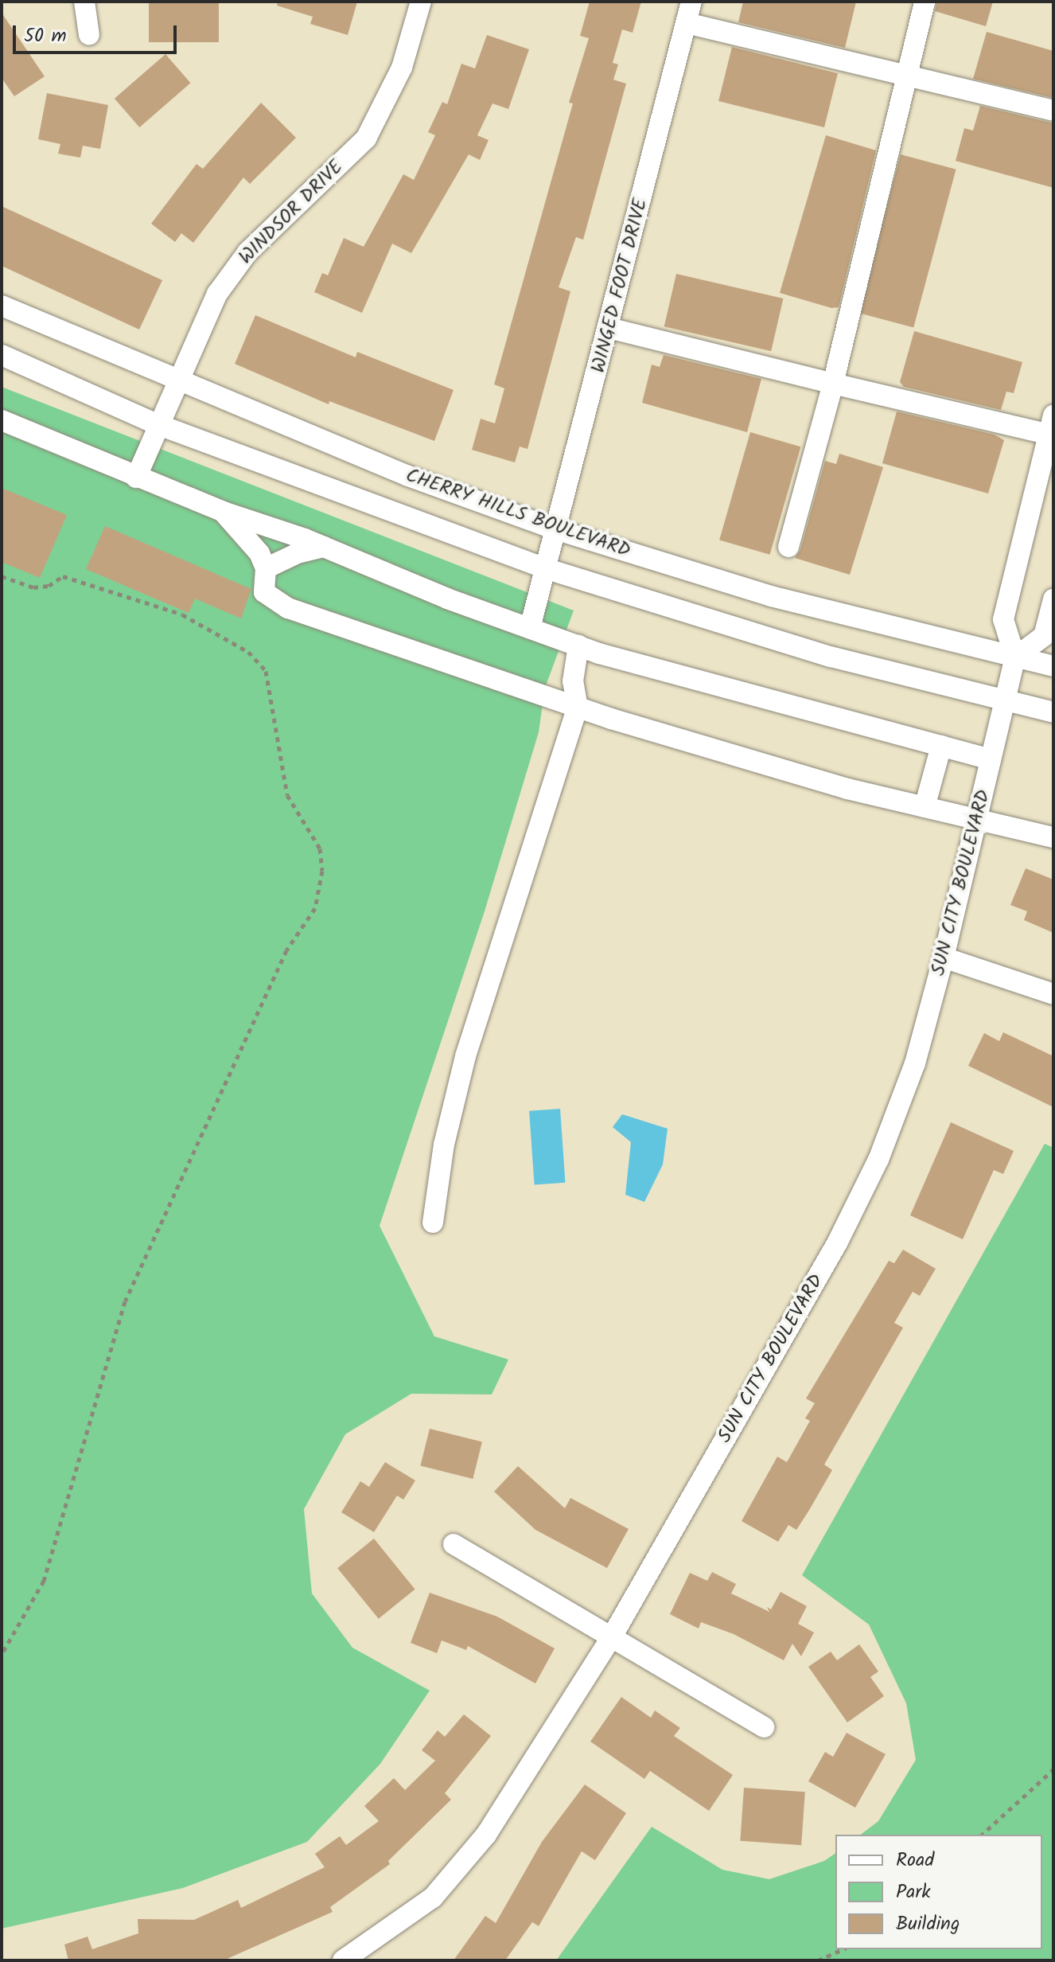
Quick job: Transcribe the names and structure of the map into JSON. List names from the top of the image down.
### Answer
{
  "streets": {
    "street": [
      "WINDSOR DRIVE",
      "WINGED FOOT DRIVE",
      "CHERRY HILLS BOULEVARD",
      "SUN CITY BOULEVARD"
    ]
  },
  "crossings": [
    ["WINDSOR DRIVE", "CHERRY HILLS BOULEVARD"],
    ["WINGED FOOT DRIVE", "CHERRY HILLS BOULEVARD"],
    ["CHERRY HILLS BOULEVARD", "SUN CITY BOULEVARD"]
  ],
  "legend": ["Road", "Park", "Building"],
  "scale_bar": "50 m"
}
